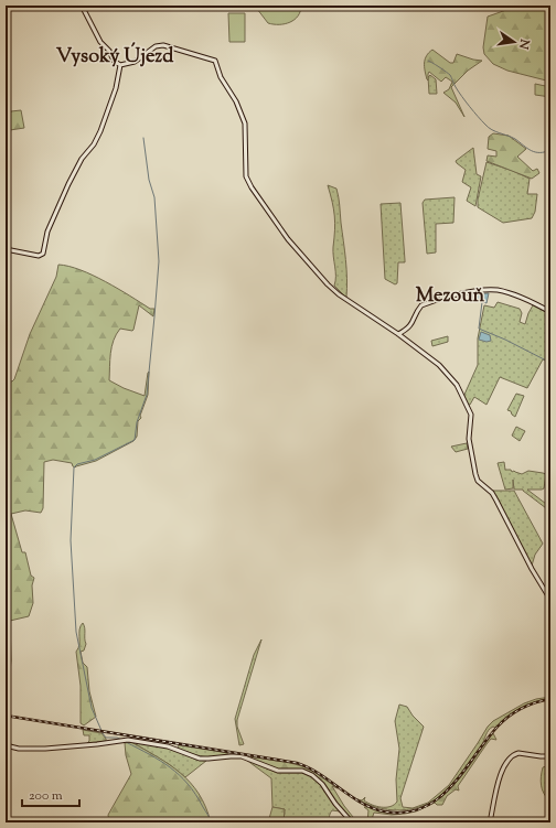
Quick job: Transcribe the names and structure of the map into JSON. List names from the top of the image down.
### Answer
{
  "districts": ["Vysoký Újezd", "Mezouň"],
  "scale_bar": "200 m",
  "north": "right"
}
